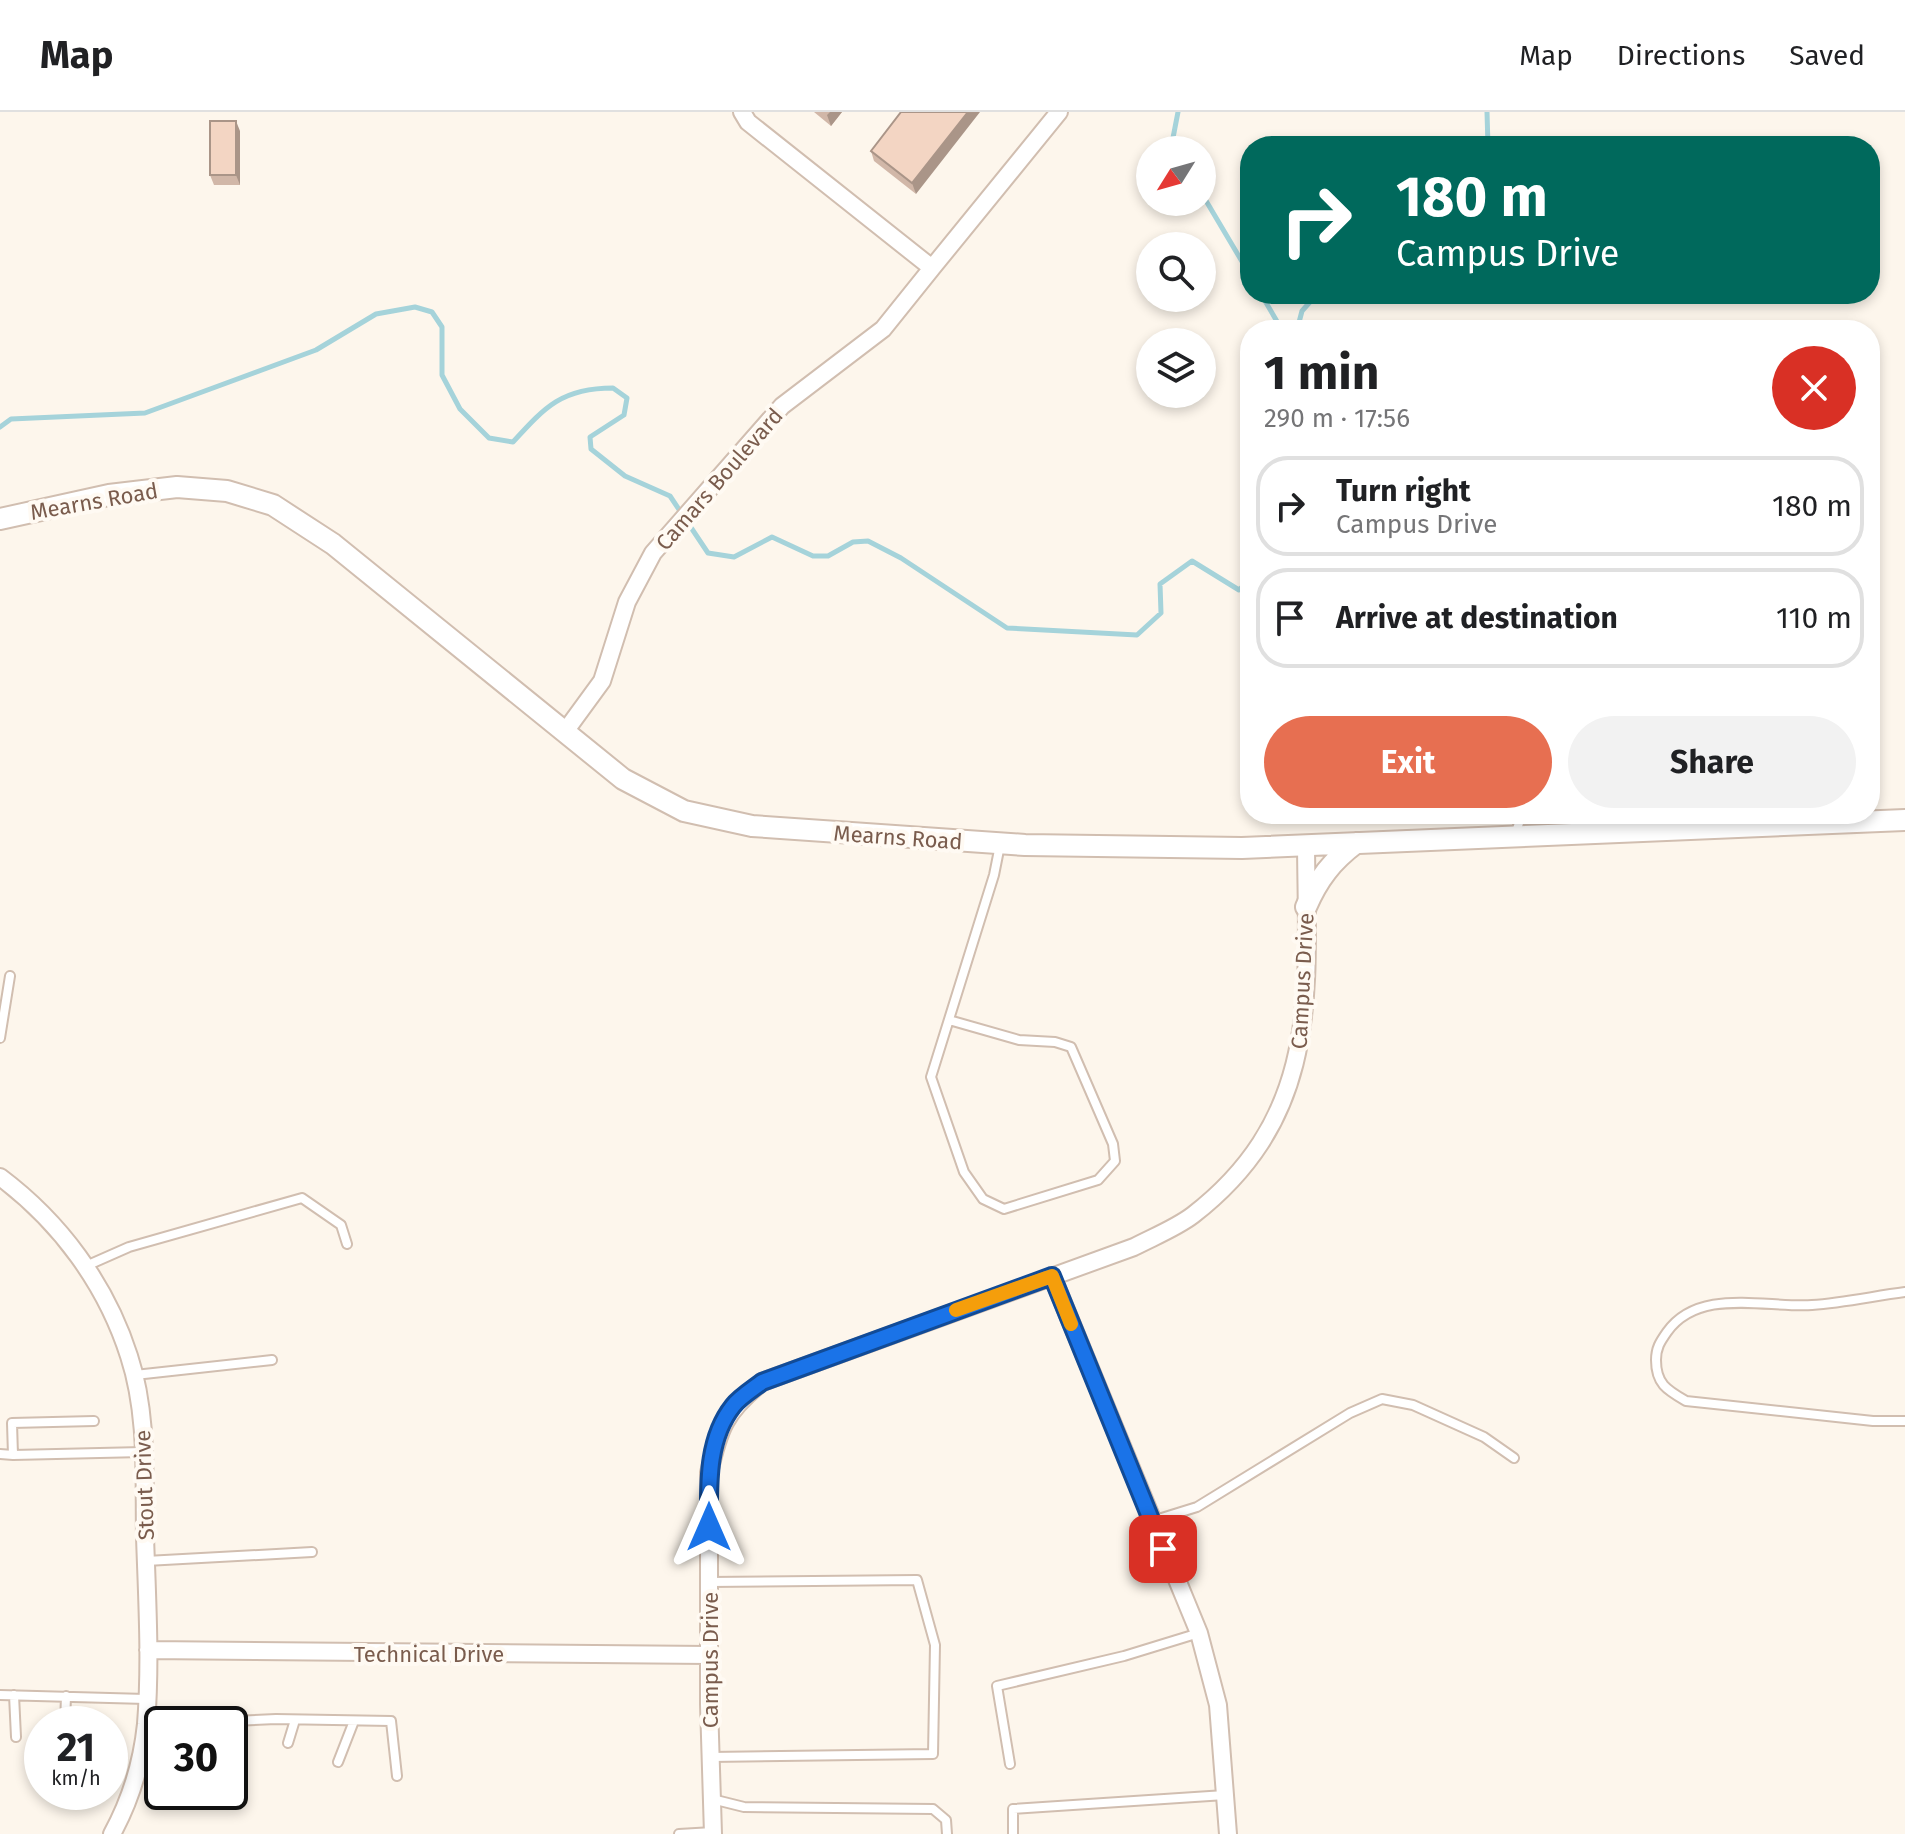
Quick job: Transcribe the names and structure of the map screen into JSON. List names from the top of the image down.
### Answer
{
  "streets": {
    "street": [
      "Camars Boulevard",
      "Mearns Road",
      "Campus Drive",
      "Stout Drive",
      "Technical Drive"
    ]
  },
  "crossings": [
    ["Camars Boulevard", "Mearns Road"],
    ["Mearns Road", "Campus Drive"],
    ["Campus Drive", "Technical Drive"],
    ["Stout Drive", "Technical Drive"]
  ],
  "north": "bottom left",
  "page": {
    "header": "Map",
    "nav": ["Map", "Directions", "Saved"],
    "turn": ["180 m", "Campus Drive"],
    "heading": ["1 min", "290 m · 17:56"],
    "list": [
      {
        "name": "Turn right",
        "note": "Campus Drive",
        "value": "180 m"
      },
      {
        "name": "Arrive at destination",
        "value": "110 m"
      }
    ],
    "buttons": ["Exit", "Share"],
    "speed": "21 km/h",
    "limit": "30"
  }
}
